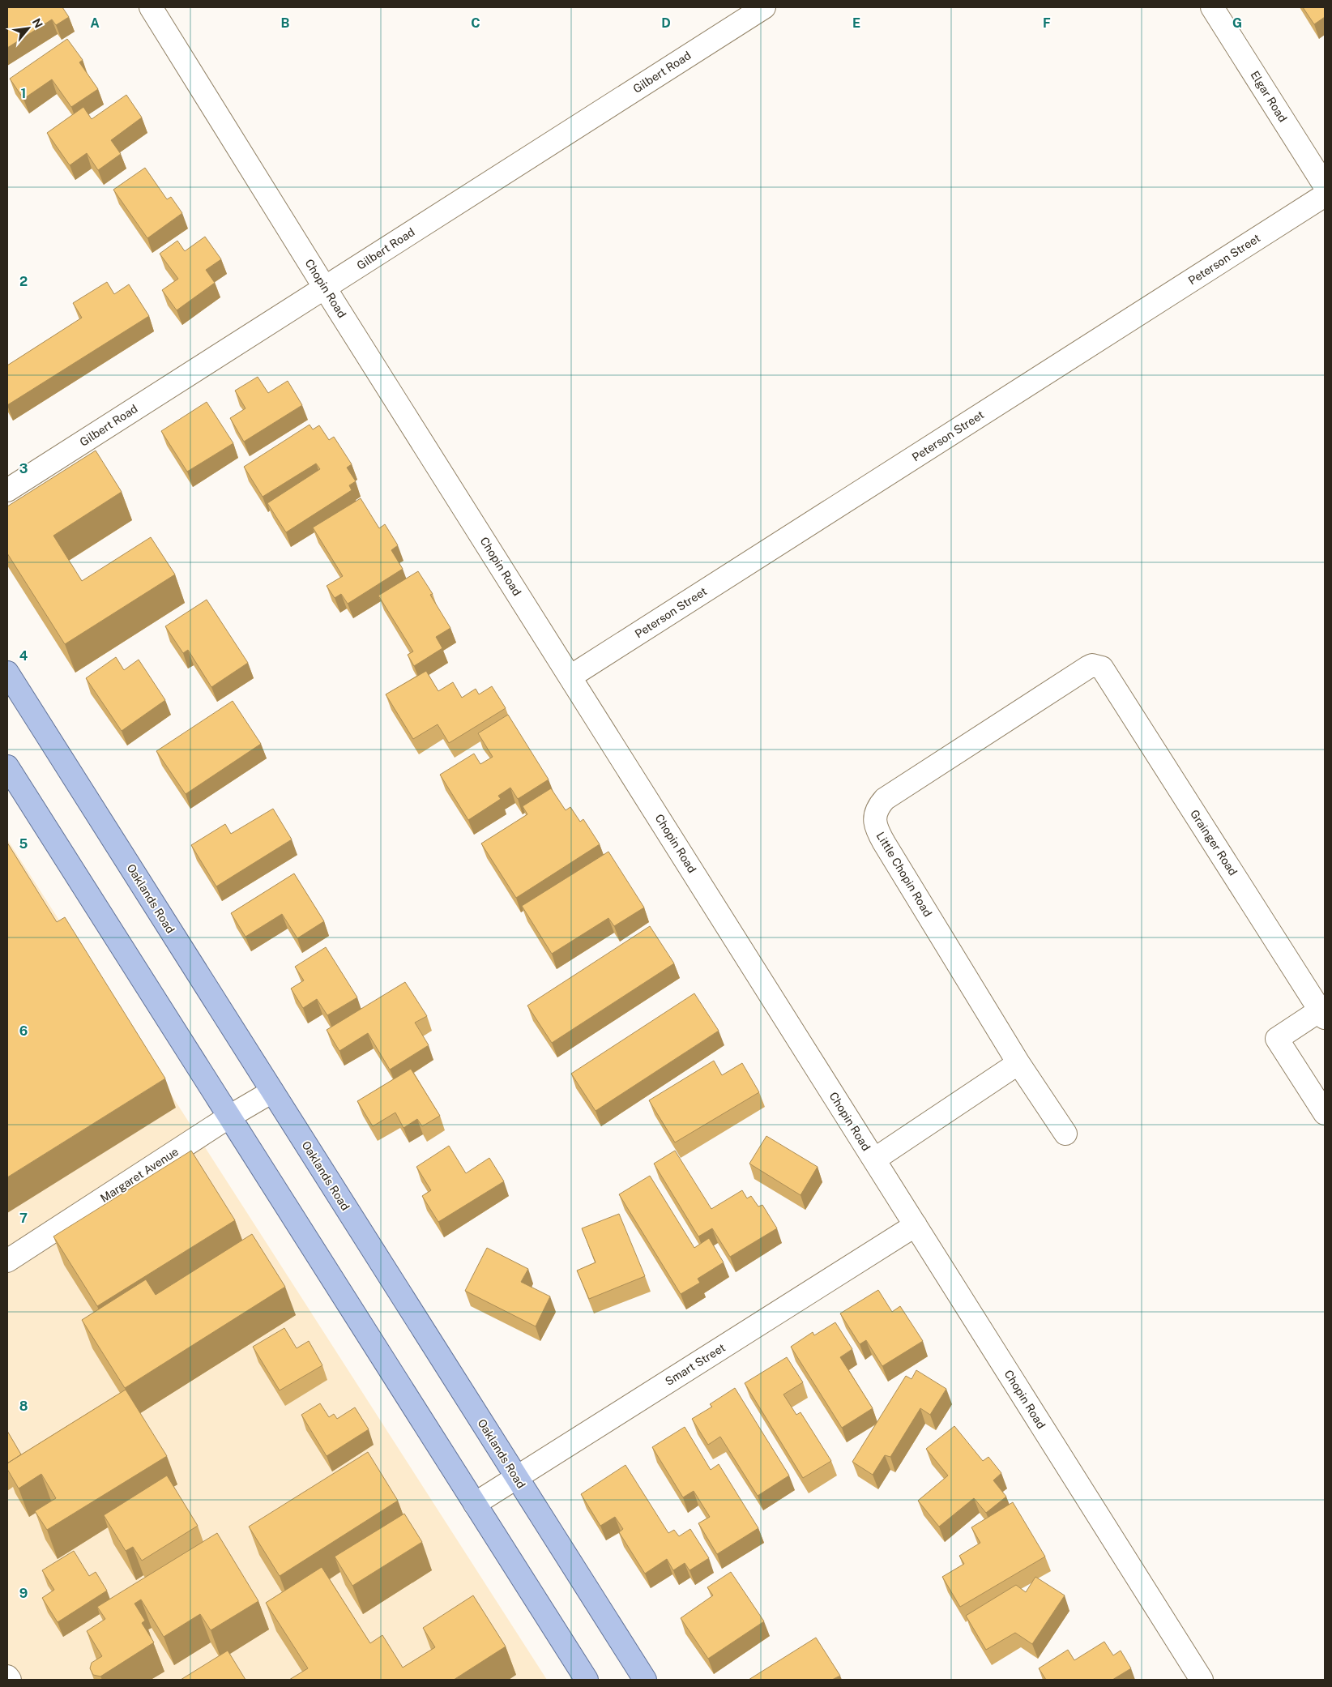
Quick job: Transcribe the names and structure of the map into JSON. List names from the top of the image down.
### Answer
{
  "streets": {
    "main road": ["Oaklands Road"],
    "street": [
      "Gilbert Road",
      "Elgar Road",
      "Peterson Street",
      "Chopin Road",
      "Grainger Road",
      "Little Chopin Road",
      "Margaret Avenue",
      "Smart Street"
    ]
  },
  "crossings": [
    ["Gilbert Road", "Chopin Road"],
    ["Peterson Street", "Chopin Road"],
    ["Chopin Road", "Smart Street"],
    ["Grainger Road", "Little Chopin Road"],
    ["Oaklands Road", "Margaret Avenue"],
    ["Oaklands Road", "Smart Street"]
  ],
  "north": "top right",
  "grid": {
    "columns": [
      "A",
      "B",
      "C",
      "D",
      "E",
      "F",
      "G"
    ],
    "rows": [
      "1",
      "2",
      "3",
      "4",
      "5",
      "6",
      "7",
      "8",
      "9"
    ]
  }
}
